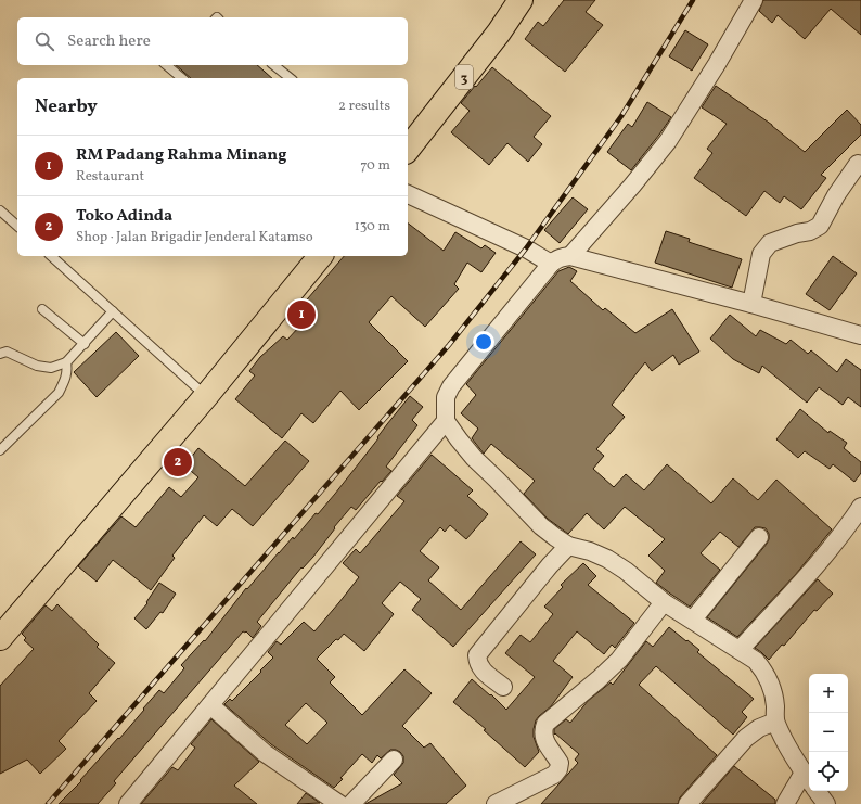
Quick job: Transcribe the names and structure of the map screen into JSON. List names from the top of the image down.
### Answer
{
  "streets": {
    "highway": ["3"]
  },
  "page": {
    "search": "Search here",
    "heading": ["Nearby", "2 results"],
    "list": [
      {
        "mark": "1",
        "name": "RM Padang Rahma Minang",
        "note": "Restaurant",
        "value": "70 m"
      },
      {
        "mark": "2",
        "name": "Toko Adinda",
        "note": "Shop · Jalan Brigadir Jenderal Katamso",
        "value": "130 m"
      }
    ],
    "pins": ["1", "2"],
    "map_buttons": ["+", "−"]
  }
}
